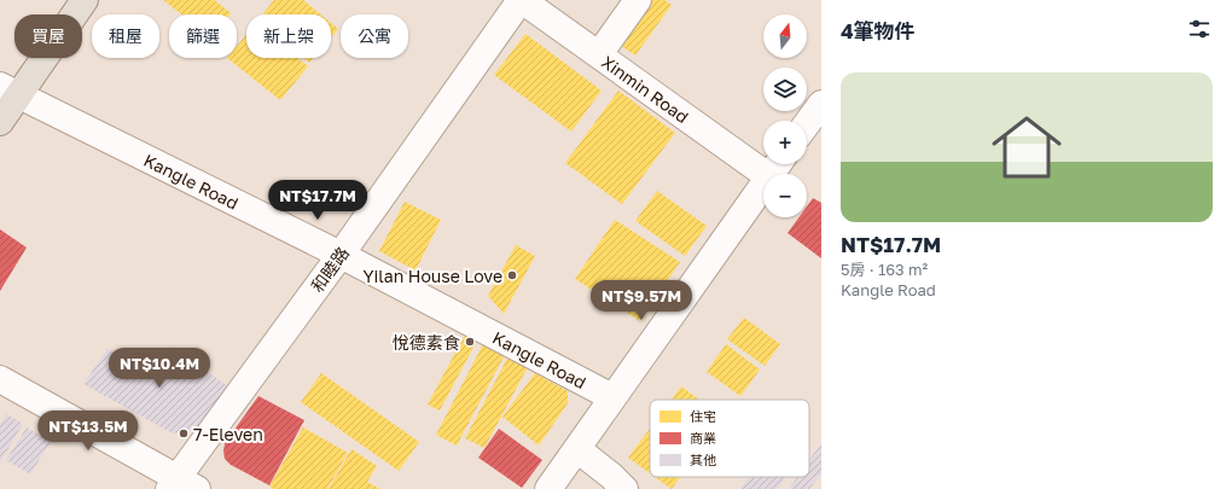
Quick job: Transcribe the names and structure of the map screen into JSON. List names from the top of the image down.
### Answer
{
  "streets": {
    "street": ["Xinmin Road", "Kangle Road", "和睦路"]
  },
  "crossings": [
    ["Xinmin Road", "和睦路"],
    ["Kangle Road", "和睦路"]
  ],
  "places": ["Yilan House Love", "悅德素食", "7-Eleven"],
  "legend": ["住宅", "商業", "其他"],
  "north": "top",
  "page": {
    "heading": "4筆物件",
    "map_buttons": ["+", "−"],
    "chip": [
      "買屋",
      "租屋",
      "篩選",
      "新上架",
      "公寓"
    ],
    "list": [
      {
        "name": "NT$17.7M",
        "note": "5房 · 163 m² · Kangle Road"
      }
    ],
    "price": [
      "NT$17.7M",
      "NT$9.57M",
      "NT$10.4M",
      "NT$13.5M"
    ]
  }
}
